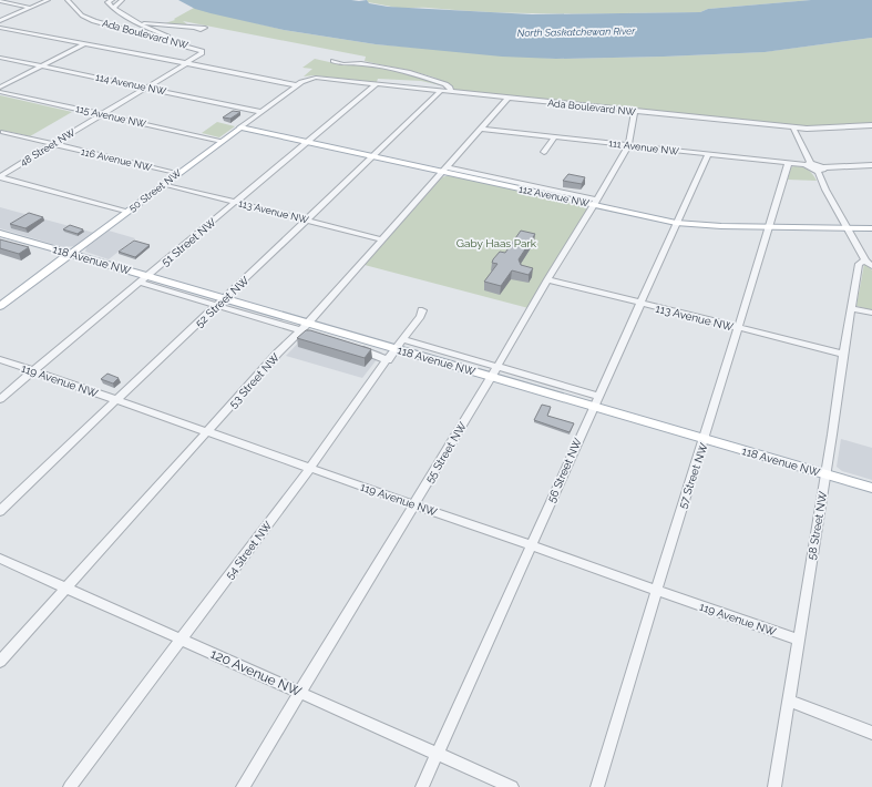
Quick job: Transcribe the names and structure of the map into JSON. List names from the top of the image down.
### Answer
{
  "streets": {
    "main road": ["50 Street NW", "112 Avenue NW", "118 Avenue NW"],
    "street": [
      "Ada Boulevard NW",
      "114 Avenue NW",
      "115 Avenue NW",
      "48 Street NW",
      "111 Avenue NW",
      "116 Avenue NW",
      "113 Avenue NW",
      "51 Street NW",
      "52 Street NW",
      "119 Avenue NW",
      "53 Street NW",
      "55 Street NW",
      "56 Street NW",
      "57 Street NW",
      "58 Street NW",
      "54 Street NW",
      "120 Avenue NW"
    ]
  },
  "crossings": [
    ["Ada Boulevard NW", "48 Street NW"],
    ["Ada Boulevard NW", "50 Street NW"],
    ["Ada Boulevard NW", "51 Street NW"],
    ["Ada Boulevard NW", "52 Street NW"],
    ["Ada Boulevard NW", "53 Street NW"],
    ["Ada Boulevard NW", "55 Street NW"],
    ["114 Avenue NW", "48 Street NW"],
    ["114 Avenue NW", "50 Street NW"],
    ["115 Avenue NW", "48 Street NW"],
    ["115 Avenue NW", "50 Street NW"],
    ["48 Street NW", "116 Avenue NW"],
    ["111 Avenue NW", "53 Street NW"],
    ["111 Avenue NW", "55 Street NW"],
    ["111 Avenue NW", "56 Street NW"],
    ["111 Avenue NW", "57 Street NW"],
    ["116 Avenue NW", "50 Street NW"],
    ["50 Street NW", "112 Avenue NW"],
    ["50 Street NW", "113 Avenue NW"],
    ["50 Street NW", "118 Avenue NW"],
    ["112 Avenue NW", "51 Street NW"],
    ["112 Avenue NW", "52 Street NW"],
    ["112 Avenue NW", "53 Street NW"],
    ["112 Avenue NW", "55 Street NW"],
    ["112 Avenue NW", "56 Street NW"],
    ["112 Avenue NW", "57 Street NW"],
    ["113 Avenue NW", "51 Street NW"],
    ["113 Avenue NW", "52 Street NW"],
    ["113 Avenue NW", "53 Street NW"],
    ["113 Avenue NW", "55 Street NW"],
    ["113 Avenue NW", "56 Street NW"],
    ["113 Avenue NW", "57 Street NW"],
    ["113 Avenue NW", "58 Street NW"],
    ["51 Street NW", "118 Avenue NW"],
    ["51 Street NW", "119 Avenue NW"],
    ["118 Avenue NW", "52 Street NW"],
    ["118 Avenue NW", "53 Street NW"],
    ["118 Avenue NW", "55 Street NW"],
    ["118 Avenue NW", "56 Street NW"],
    ["118 Avenue NW", "57 Street NW"],
    ["118 Avenue NW", "58 Street NW"],
    ["118 Avenue NW", "54 Street NW"],
    ["52 Street NW", "119 Avenue NW"],
    ["119 Avenue NW", "53 Street NW"],
    ["119 Avenue NW", "55 Street NW"],
    ["119 Avenue NW", "56 Street NW"],
    ["119 Avenue NW", "57 Street NW"],
    ["119 Avenue NW", "58 Street NW"],
    ["119 Avenue NW", "54 Street NW"],
    ["53 Street NW", "120 Avenue NW"],
    ["55 Street NW", "120 Avenue NW"],
    ["56 Street NW", "120 Avenue NW"],
    ["54 Street NW", "120 Avenue NW"]
  ],
  "water": ["North Saskatchewan River"],
  "parks": ["Gaby Haas Park"]
}
